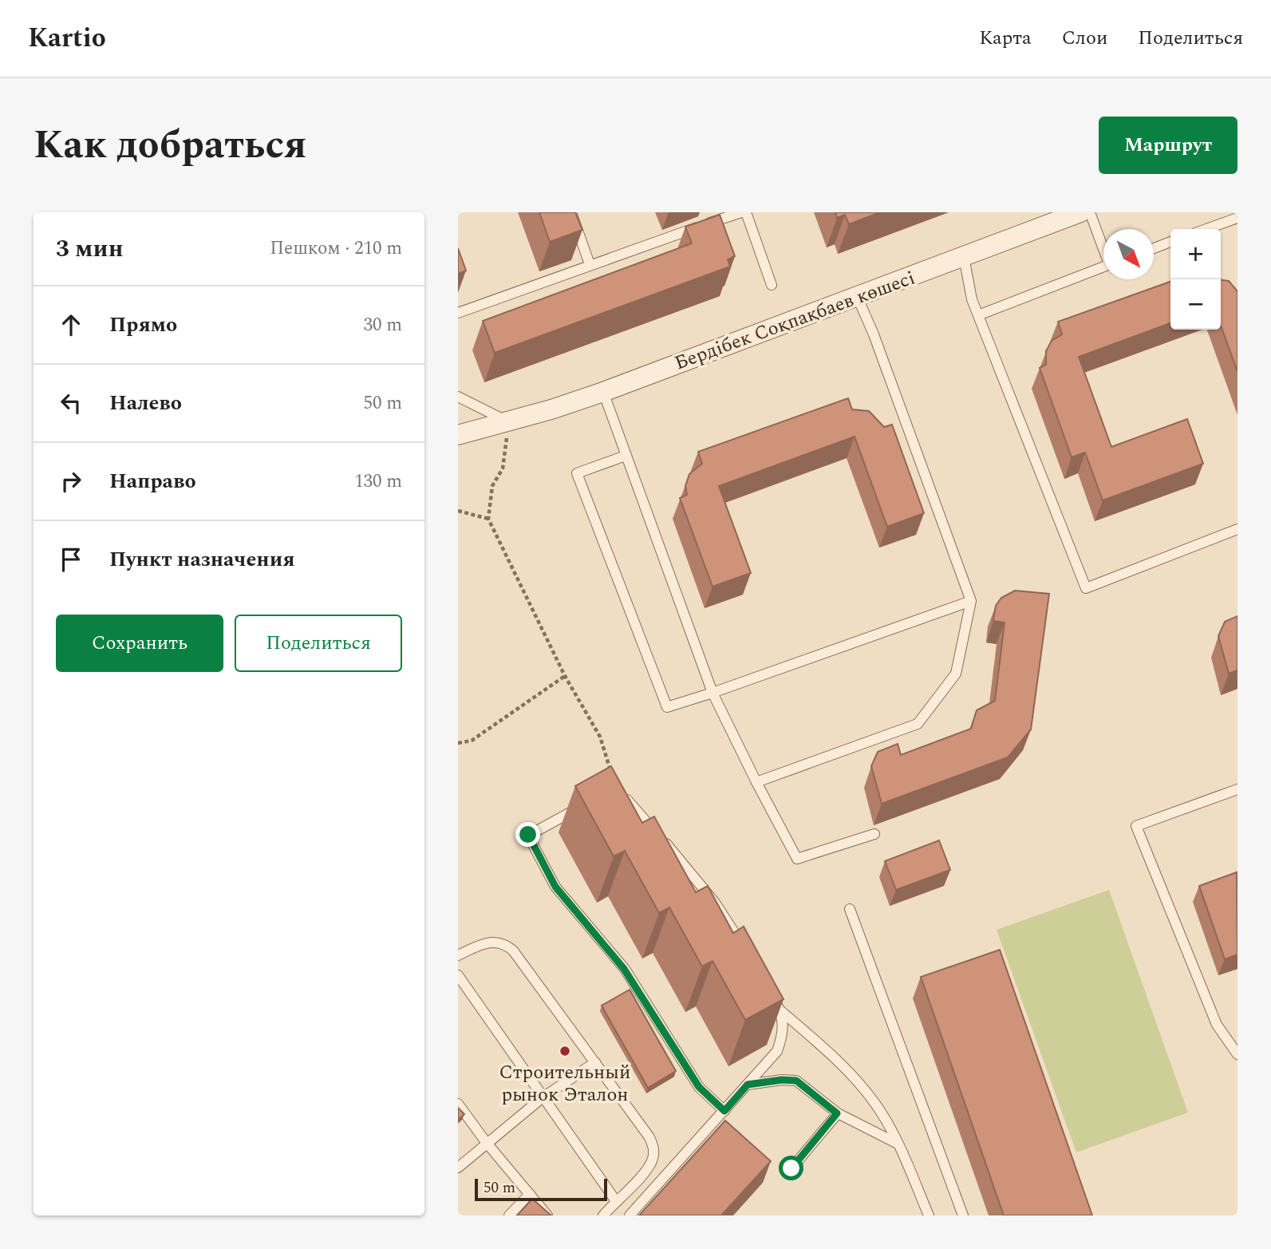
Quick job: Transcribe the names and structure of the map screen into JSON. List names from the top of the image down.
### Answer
{
  "streets": {
    "street": ["Бердібек Соқпақбаев көшесі"]
  },
  "places": ["Строительный рынок Эталон"],
  "scale_bar": "50 m",
  "north": "bottom right",
  "page": {
    "header": "Kartio",
    "nav": ["Карта", "Слои", "Поделиться"],
    "title": "Как добраться",
    "buttons": [
      "Маршрут",
      ["Сохранить", "Поделиться"]
    ],
    "heading": ["3 мин", "Пешком · 210 m"],
    "map_buttons": ["+", "−"],
    "list": [
      ["Прямо", "30 m"],
      ["Налево", "50 m"],
      ["Направо", "130 m"],
      "Пункт назначения"
    ],
    "scale": "50 m"
  }
}
